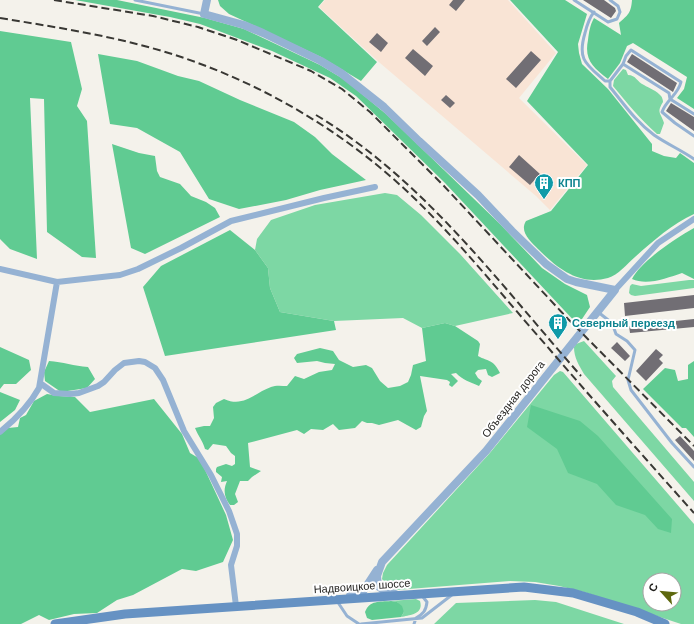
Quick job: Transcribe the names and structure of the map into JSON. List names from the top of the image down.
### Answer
{
  "streets": {
    "main road": ["Надвоицкое шоссе"],
    "street": ["Объездная дорога"]
  },
  "crossings": [
    ["Объездная дорога", "Надвоицкое шоссе"]
  ],
  "places": {
    "building": ["КПП", "Северный переезд"]
  },
  "north": "top left"
}
